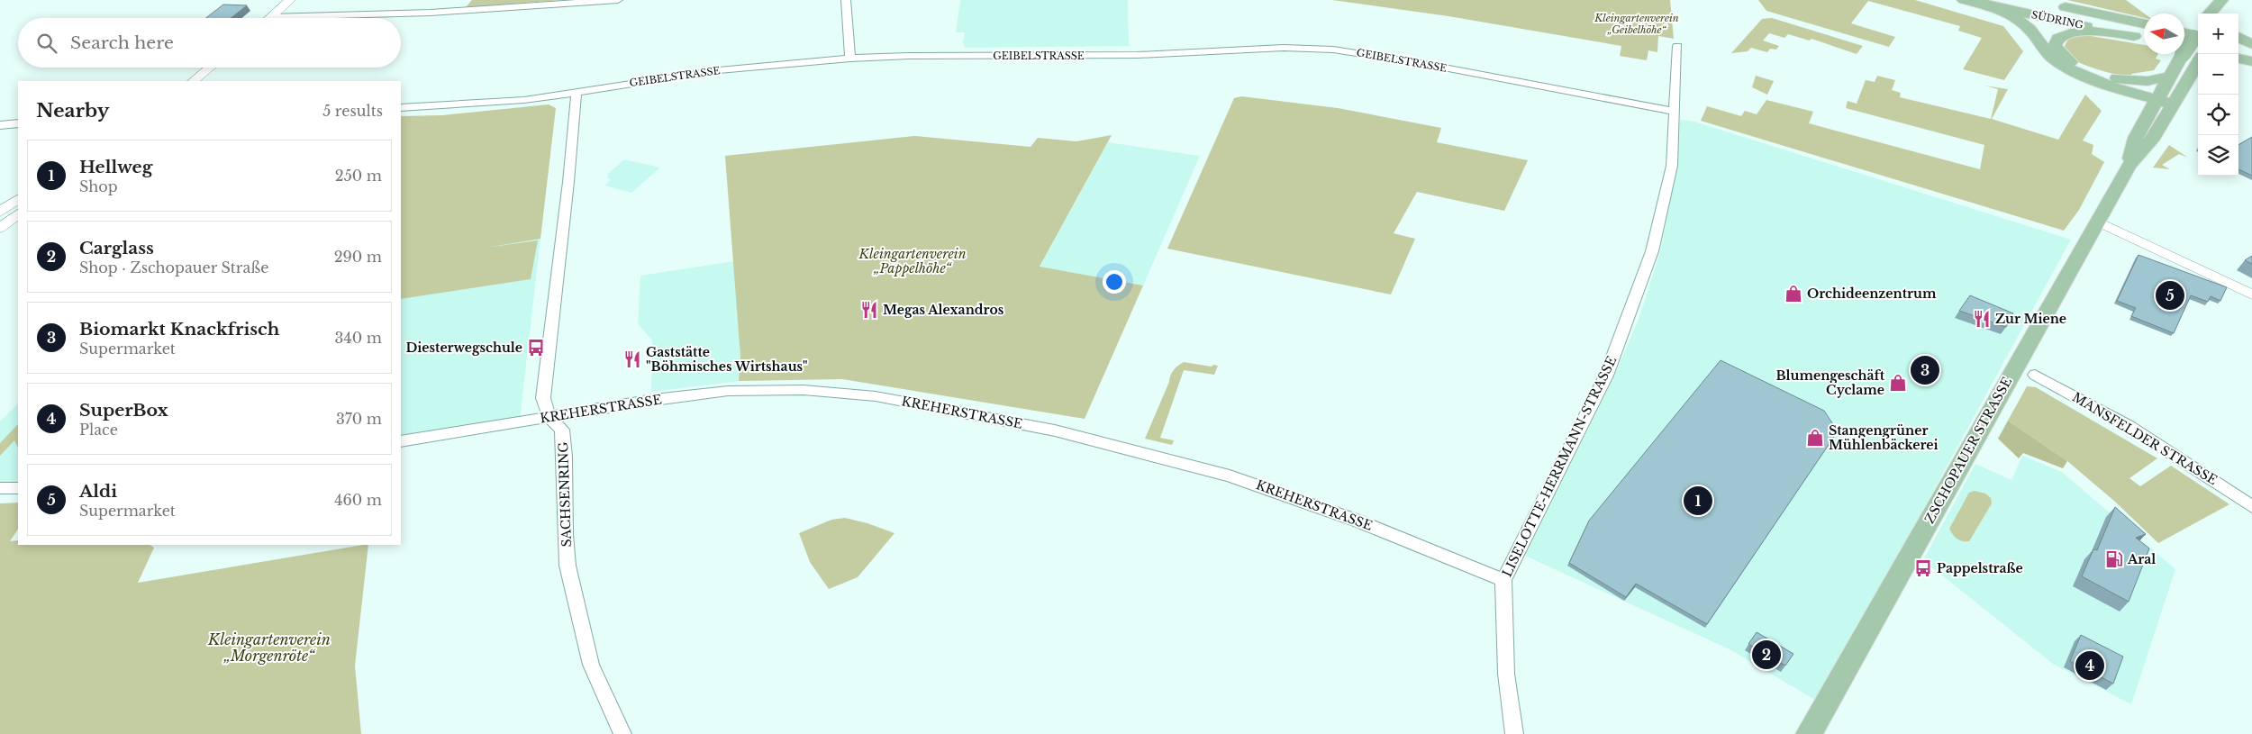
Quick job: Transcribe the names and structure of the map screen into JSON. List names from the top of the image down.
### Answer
{
  "streets": {
    "main road": ["SÜDRING", "ZSCHOPAUER STRASSE"],
    "street": [
      "GEIBELSTRASSE",
      "KREHERSTRASSE",
      "MANSFELDER STRASSE",
      "LISELOTTE-HERRMANN-STRASSE",
      "SACHSENRING"
    ]
  },
  "crossings": [
    ["GEIBELSTRASSE", "LISELOTTE-HERRMANN-STRASSE"],
    ["GEIBELSTRASSE", "SACHSENRING"],
    ["KREHERSTRASSE", "LISELOTTE-HERRMANN-STRASSE"],
    ["KREHERSTRASSE", "SACHSENRING"]
  ],
  "parks": ["Kleingartenverein „Geibelhöhe“", "Kleingartenverein „Pappelhöhe“", "Kleingartenverein „Morgenröte“"],
  "places": {
    "shop": ["Orchideenzentrum", "Blumengeschäft Cyclame", "Stangengrüner Mühlenbäckerei"],
    "restaurant": ["Megas Alexandros", "Zur Miene", "Gaststätte \"Böhmisches Wirtshaus\""],
    "bus stop": ["Diesterwegschule", "Pappelstraße"],
    "fuel station": ["Aral"]
  },
  "north": "left",
  "page": {
    "map_buttons": ["+", "−"],
    "search": "Search here",
    "heading": ["Nearby", "5 results"],
    "list": [
      {
        "mark": "1",
        "name": "Hellweg",
        "note": "Shop",
        "value": "250 m"
      },
      {
        "mark": "2",
        "name": "Carglass",
        "note": "Shop · Zschopauer Straße",
        "value": "290 m"
      },
      {
        "mark": "3",
        "name": "Biomarkt Knackfrisch",
        "note": "Supermarket",
        "value": "340 m"
      },
      {
        "mark": "4",
        "name": "SuperBox",
        "note": "Place",
        "value": "370 m"
      },
      {
        "mark": "5",
        "name": "Aldi",
        "note": "Supermarket",
        "value": "460 m"
      }
    ],
    "pins": [
      "5",
      "3",
      "1",
      "2",
      "4"
    ]
  }
}
